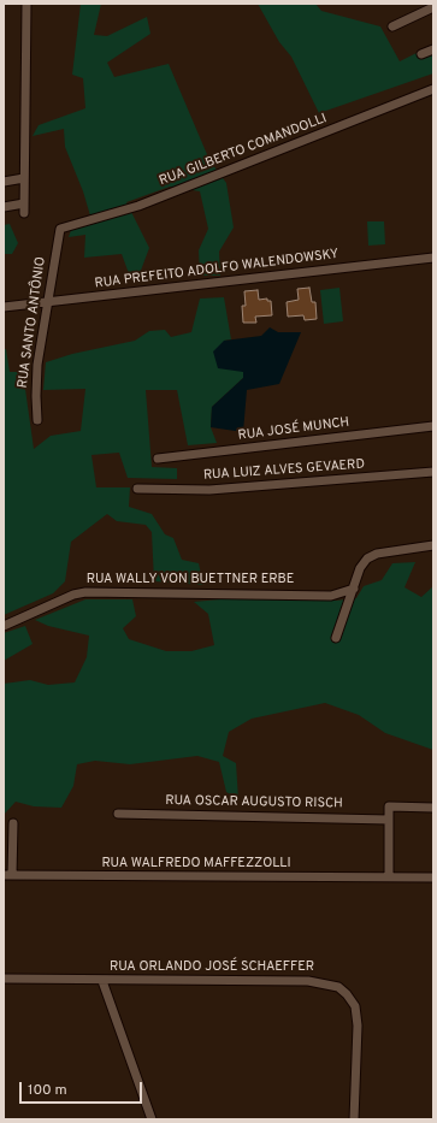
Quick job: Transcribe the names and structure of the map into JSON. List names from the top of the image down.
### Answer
{
  "streets": {
    "street": [
      "RUA GILBERTO COMANDOLLI",
      "RUA PREFEITO ADOLFO WALENDOWSKY",
      "RUA SANTO ANTÔNIO",
      "RUA JOSÉ MUNCH",
      "RUA LUIZ ALVES GEVAERD",
      "RUA WALLY VON BUETTNER ERBE",
      "RUA OSCAR AUGUSTO RISCH",
      "RUA WALFREDO MAFFEZZOLLI",
      "RUA ORLANDO JOSÉ SCHAEFFER"
    ]
  },
  "crossings": [
    ["RUA GILBERTO COMANDOLLI", "RUA SANTO ANTÔNIO"],
    ["RUA PREFEITO ADOLFO WALENDOWSKY", "RUA SANTO ANTÔNIO"]
  ],
  "scale_bar": "100 m"
}
